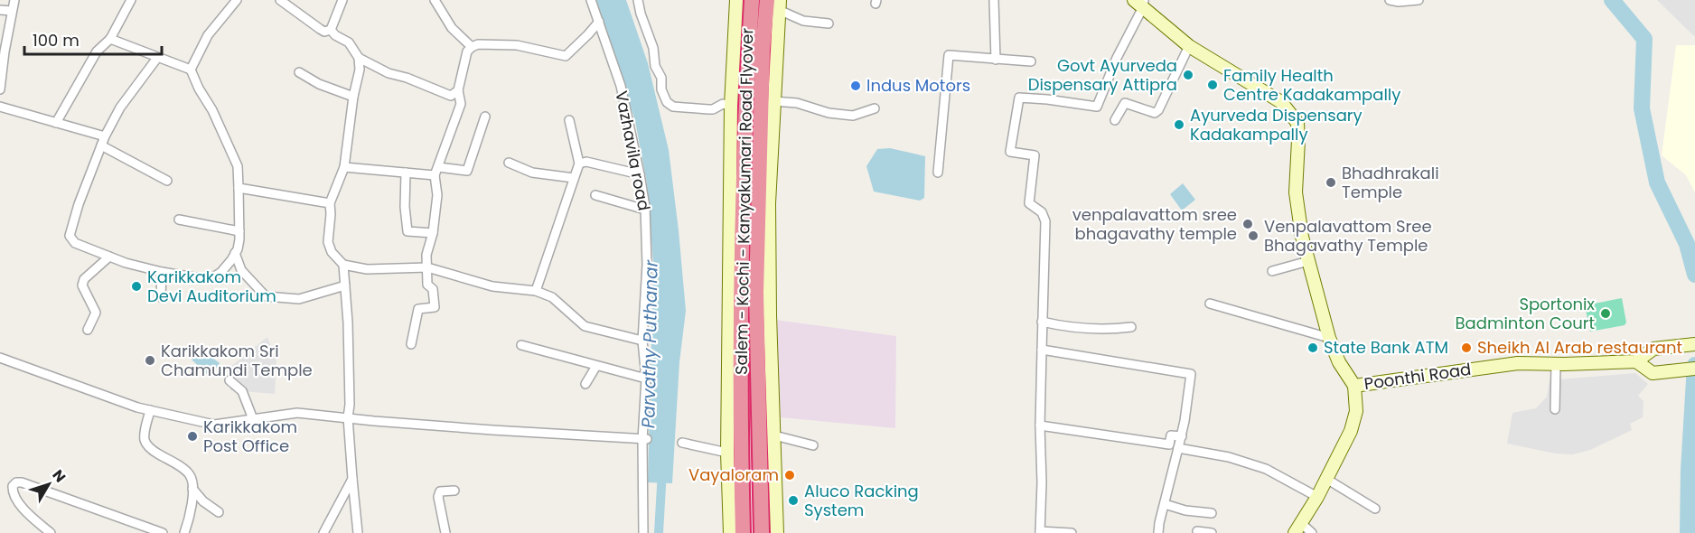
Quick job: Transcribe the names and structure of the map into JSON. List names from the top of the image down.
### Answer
{
  "streets": {
    "highway": ["Salem - Kochi - Kanyakumari Road Flyover"],
    "street": ["Vazhavila road", "Poonthi Road"]
  },
  "water": ["Parvathy Puthanar"],
  "places": [
    "Govt Ayurveda Dispensary Attipra",
    "Family Health Centre Kadakampally",
    "Indus Motors",
    "Ayurveda Dispensary Kadakampally",
    "Bhadhrakali Temple",
    "venpalavattom sree bhagavathy temple",
    "Venpalavattom Sree Bhagavathy Temple",
    "Karikkakom Devi Auditorium",
    "Sportonix Badminton Court",
    "State Bank ATM",
    "Sheikh Al Arab restaurant",
    "Karikkakom Sri Chamundi Temple",
    "Karikkakom Post Office",
    "Vayaloram",
    "Aluco Racking System"
  ],
  "scale_bar": "100 m",
  "north": "top right"
}
